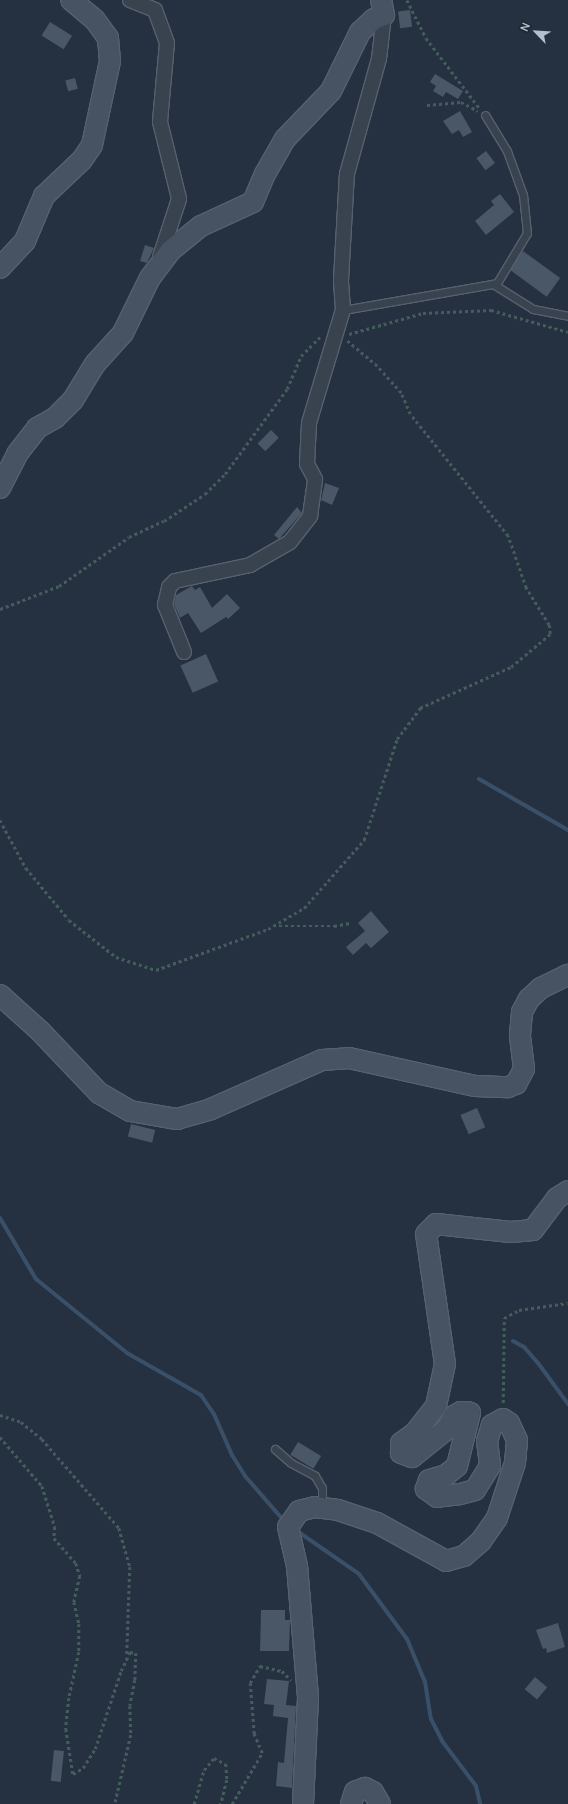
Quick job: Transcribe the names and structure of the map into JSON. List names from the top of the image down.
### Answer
{
  "north": "top left"
}
